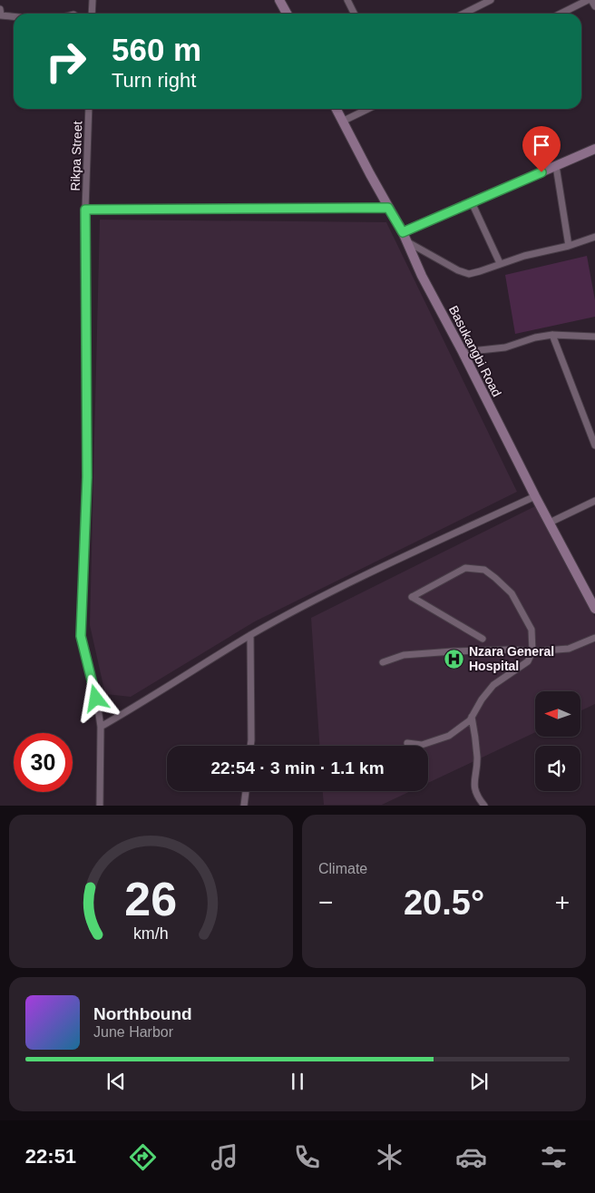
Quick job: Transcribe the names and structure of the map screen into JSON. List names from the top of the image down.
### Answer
{
  "streets": {
    "street": ["Rikpa Street", "Basukangbi Road"]
  },
  "places": {
    "hospital": ["Nzara General Hospital"]
  },
  "north": "left",
  "page": {
    "turn": ["560 m", "Turn right"],
    "limit": "30",
    "trip": "22:54 · 3 min · 1.1 km",
    "tile": "Climate",
    "heat": ["−", "20.5°", "+"],
    "song": ["Northbound", "June Harbor"],
    "tabs": "22:51",
    "gauge": ["26", "km/h"]
  }
}
